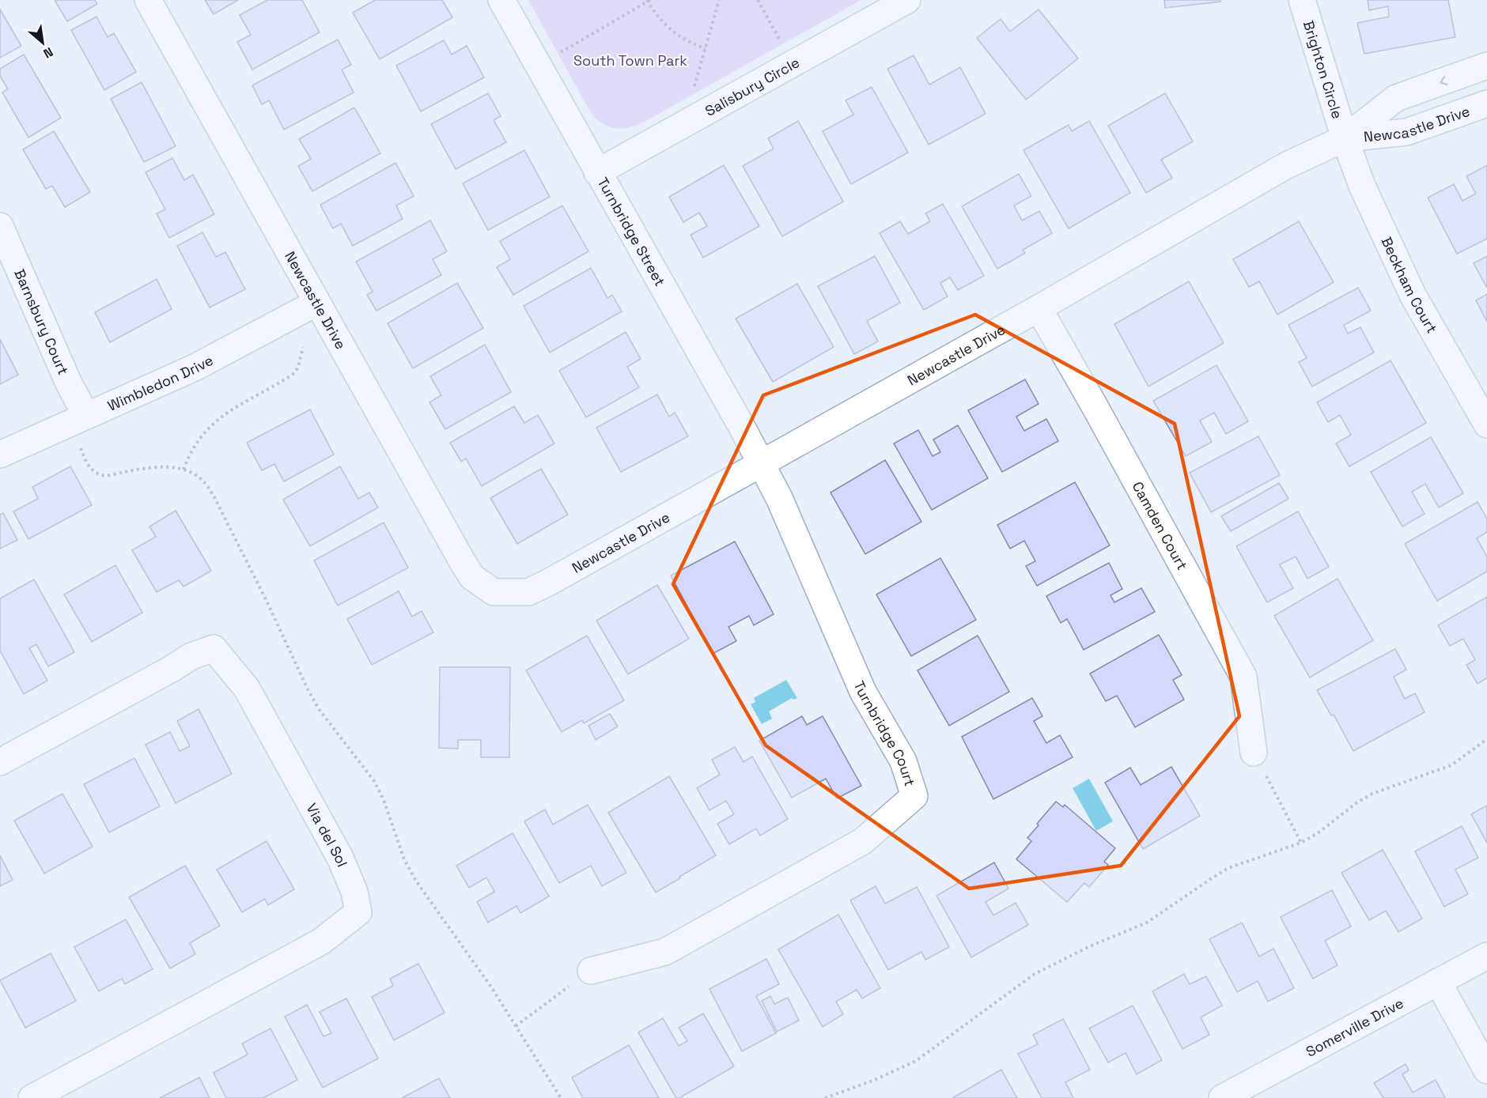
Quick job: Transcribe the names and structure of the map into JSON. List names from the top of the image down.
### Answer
{
  "streets": {
    "street": [
      "Brighton Circle",
      "Salisbury Circle",
      "Newcastle Drive",
      "Turnbridge Street",
      "Beckham Court",
      "Barnsbury Court",
      "Wimbledon Drive",
      "Camden Court",
      "Turnbridge Court",
      "Via del Sol",
      "Somerville Drive"
    ]
  },
  "crossings": [
    ["Brighton Circle", "Newcastle Drive"],
    ["Brighton Circle", "Beckham Court"],
    ["Salisbury Circle", "Turnbridge Street"],
    ["Newcastle Drive", "Turnbridge Street"],
    ["Newcastle Drive", "Beckham Court"],
    ["Newcastle Drive", "Wimbledon Drive"],
    ["Newcastle Drive", "Camden Court"],
    ["Newcastle Drive", "Turnbridge Court"],
    ["Turnbridge Street", "Turnbridge Court"],
    ["Barnsbury Court", "Wimbledon Drive"]
  ],
  "parks": ["South Town Park"],
  "north": "bottom right"
}
